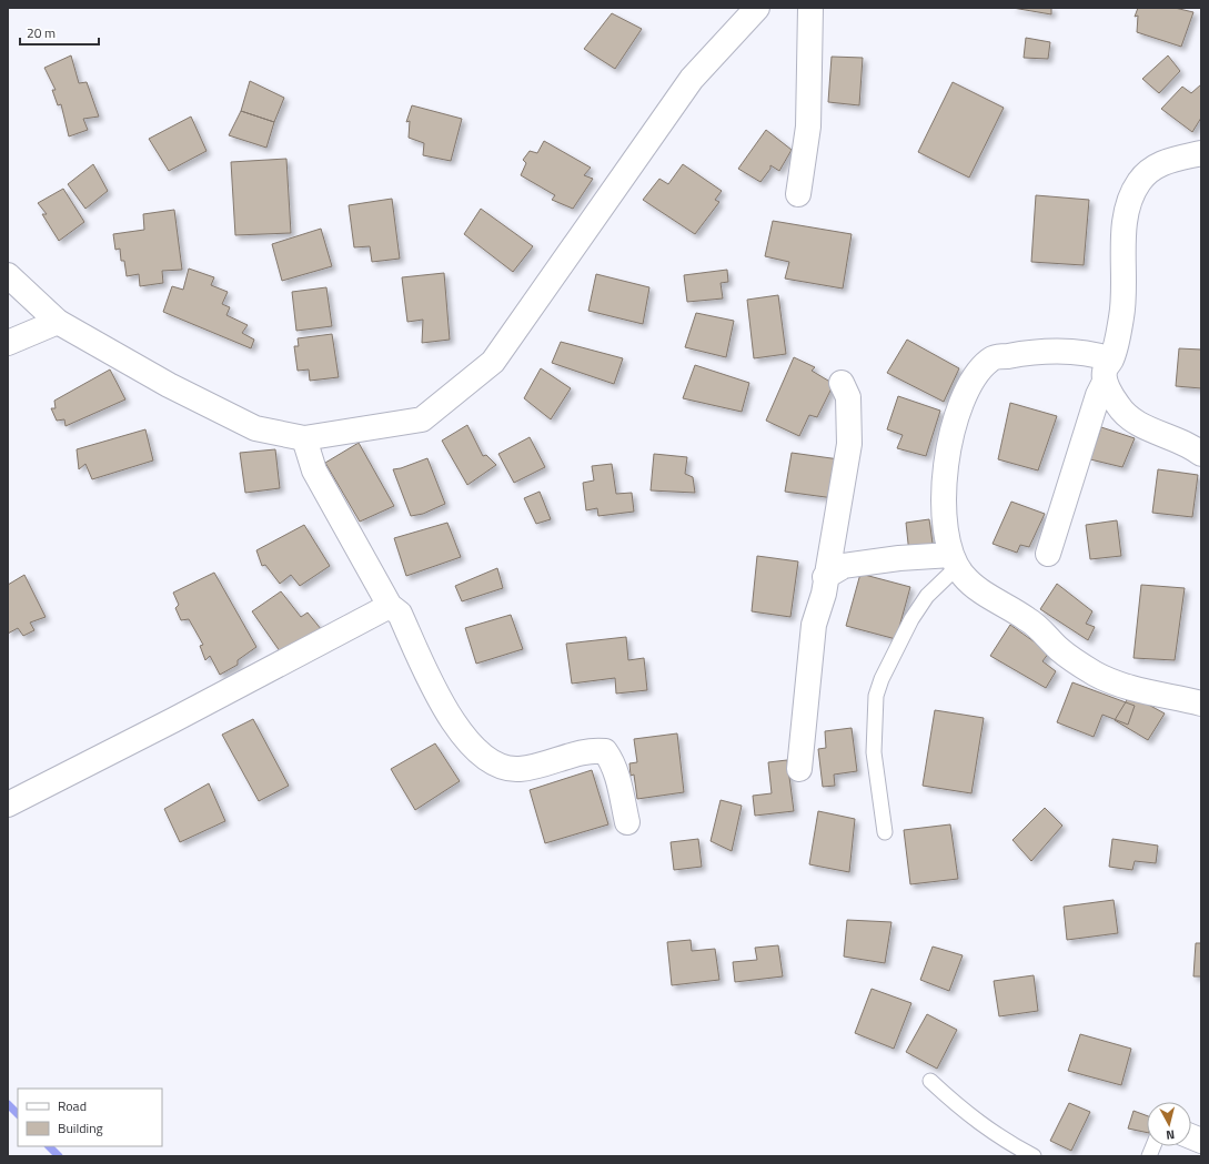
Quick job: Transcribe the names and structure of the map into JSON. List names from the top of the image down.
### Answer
{
  "legend": ["Road", "Building"],
  "scale_bar": "20 m",
  "north": "bottom"
}
